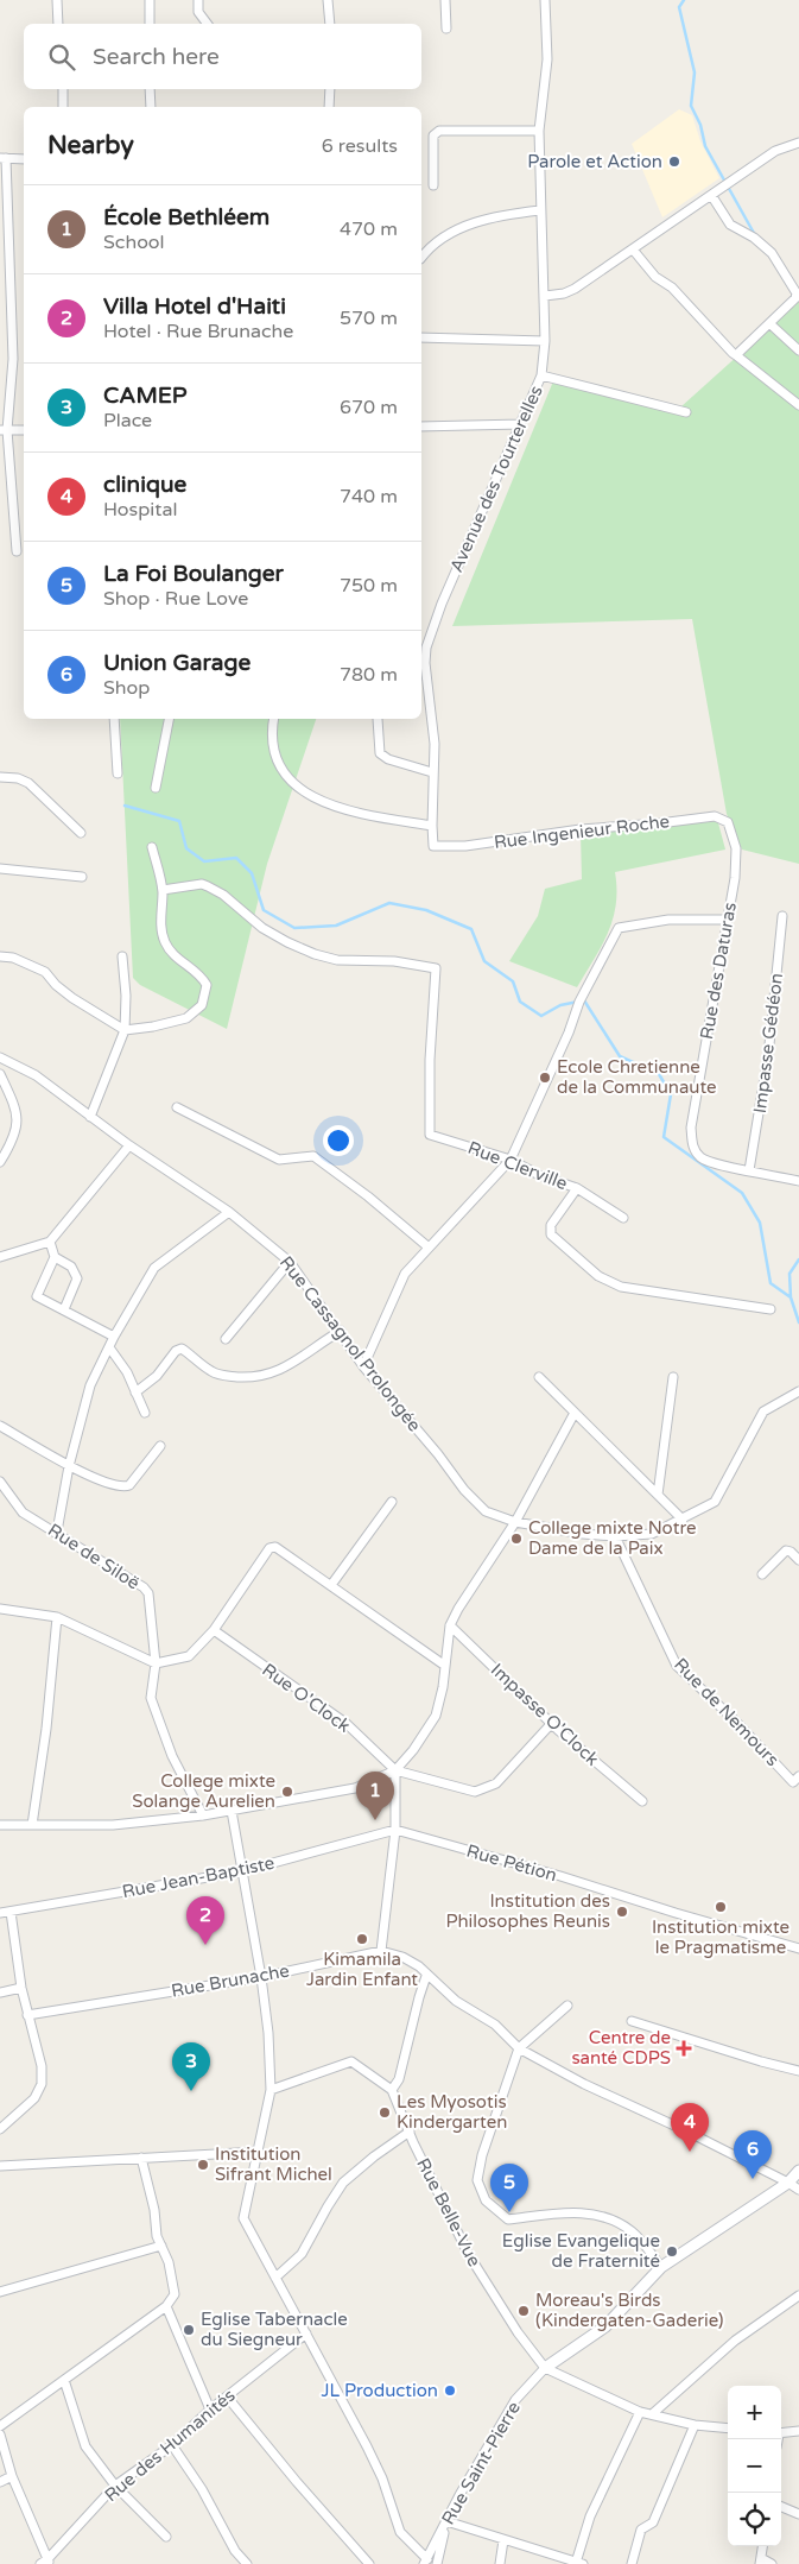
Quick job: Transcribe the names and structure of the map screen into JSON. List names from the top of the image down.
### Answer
{
  "streets": {
    "street": [
      "Avenue des Tourterelles",
      "Rue Ingenieur Roche",
      "Rue des Daturas",
      "Impasse Gédéon",
      "Rue Clerville",
      "Rue Cassagnol Prolongée",
      "Rue de Siloë",
      "Rue O'Clock",
      "Rue de Nemours",
      "Impasse O'Clock",
      "Rue Pétion",
      "Rue Jean-Baptiste",
      "Rue Brunache",
      "Rue Belle-Vue",
      "Rue des Humanités",
      "Rue Saint-Pierre"
    ]
  },
  "crossings": [
    ["Avenue des Tourterelles", "Rue Ingenieur Roche"],
    ["Rue Ingenieur Roche", "Rue des Daturas"],
    ["Rue des Daturas", "Impasse Gédéon"],
    ["Rue Cassagnol Prolongée", "Rue de Nemours"],
    ["Rue Pétion", "Rue Jean-Baptiste"],
    ["Rue Belle-Vue", "Rue Saint-Pierre"]
  ],
  "places": {
    "other": [
      "Parole et Action",
      "Ecole Chretienne de la Communaute",
      "College mixte Notre Dame de la Paix",
      "College mixte Solange Aurelien",
      "Institution mixte le Pragmatisme",
      "Institution des Philosophes Reunis",
      "Kimamila Jardin Enfant",
      "Les Myosotis Kindergarten",
      "Institution Sifrant Michel",
      "Eglise Evangelique de Fraternité",
      "Moreau's Birds (Kindergaten-Gaderie)",
      "Eglise Tabernacle du Siegneur",
      "JL Production"
    ],
    "health": ["Centre de santé CDPS"]
  },
  "page": {
    "search": "Search here",
    "heading": ["Nearby", "6 results"],
    "list": [
      {
        "mark": "1",
        "name": "École Bethléem",
        "note": "School",
        "value": "470 m"
      },
      {
        "mark": "2",
        "name": "Villa Hotel d'Haiti",
        "note": "Hotel · Rue Brunache",
        "value": "570 m"
      },
      {
        "mark": "3",
        "name": "CAMEP",
        "note": "Place",
        "value": "670 m"
      },
      {
        "mark": "4",
        "name": "clinique",
        "note": "Hospital",
        "value": "740 m"
      },
      {
        "mark": "5",
        "name": "La Foi Boulanger",
        "note": "Shop · Rue Love",
        "value": "750 m"
      },
      {
        "mark": "6",
        "name": "Union Garage",
        "note": "Shop",
        "value": "780 m"
      }
    ],
    "pins": [
      "1",
      "2",
      "3",
      "4",
      "6",
      "5"
    ],
    "map_buttons": ["+", "−"]
  }
}
